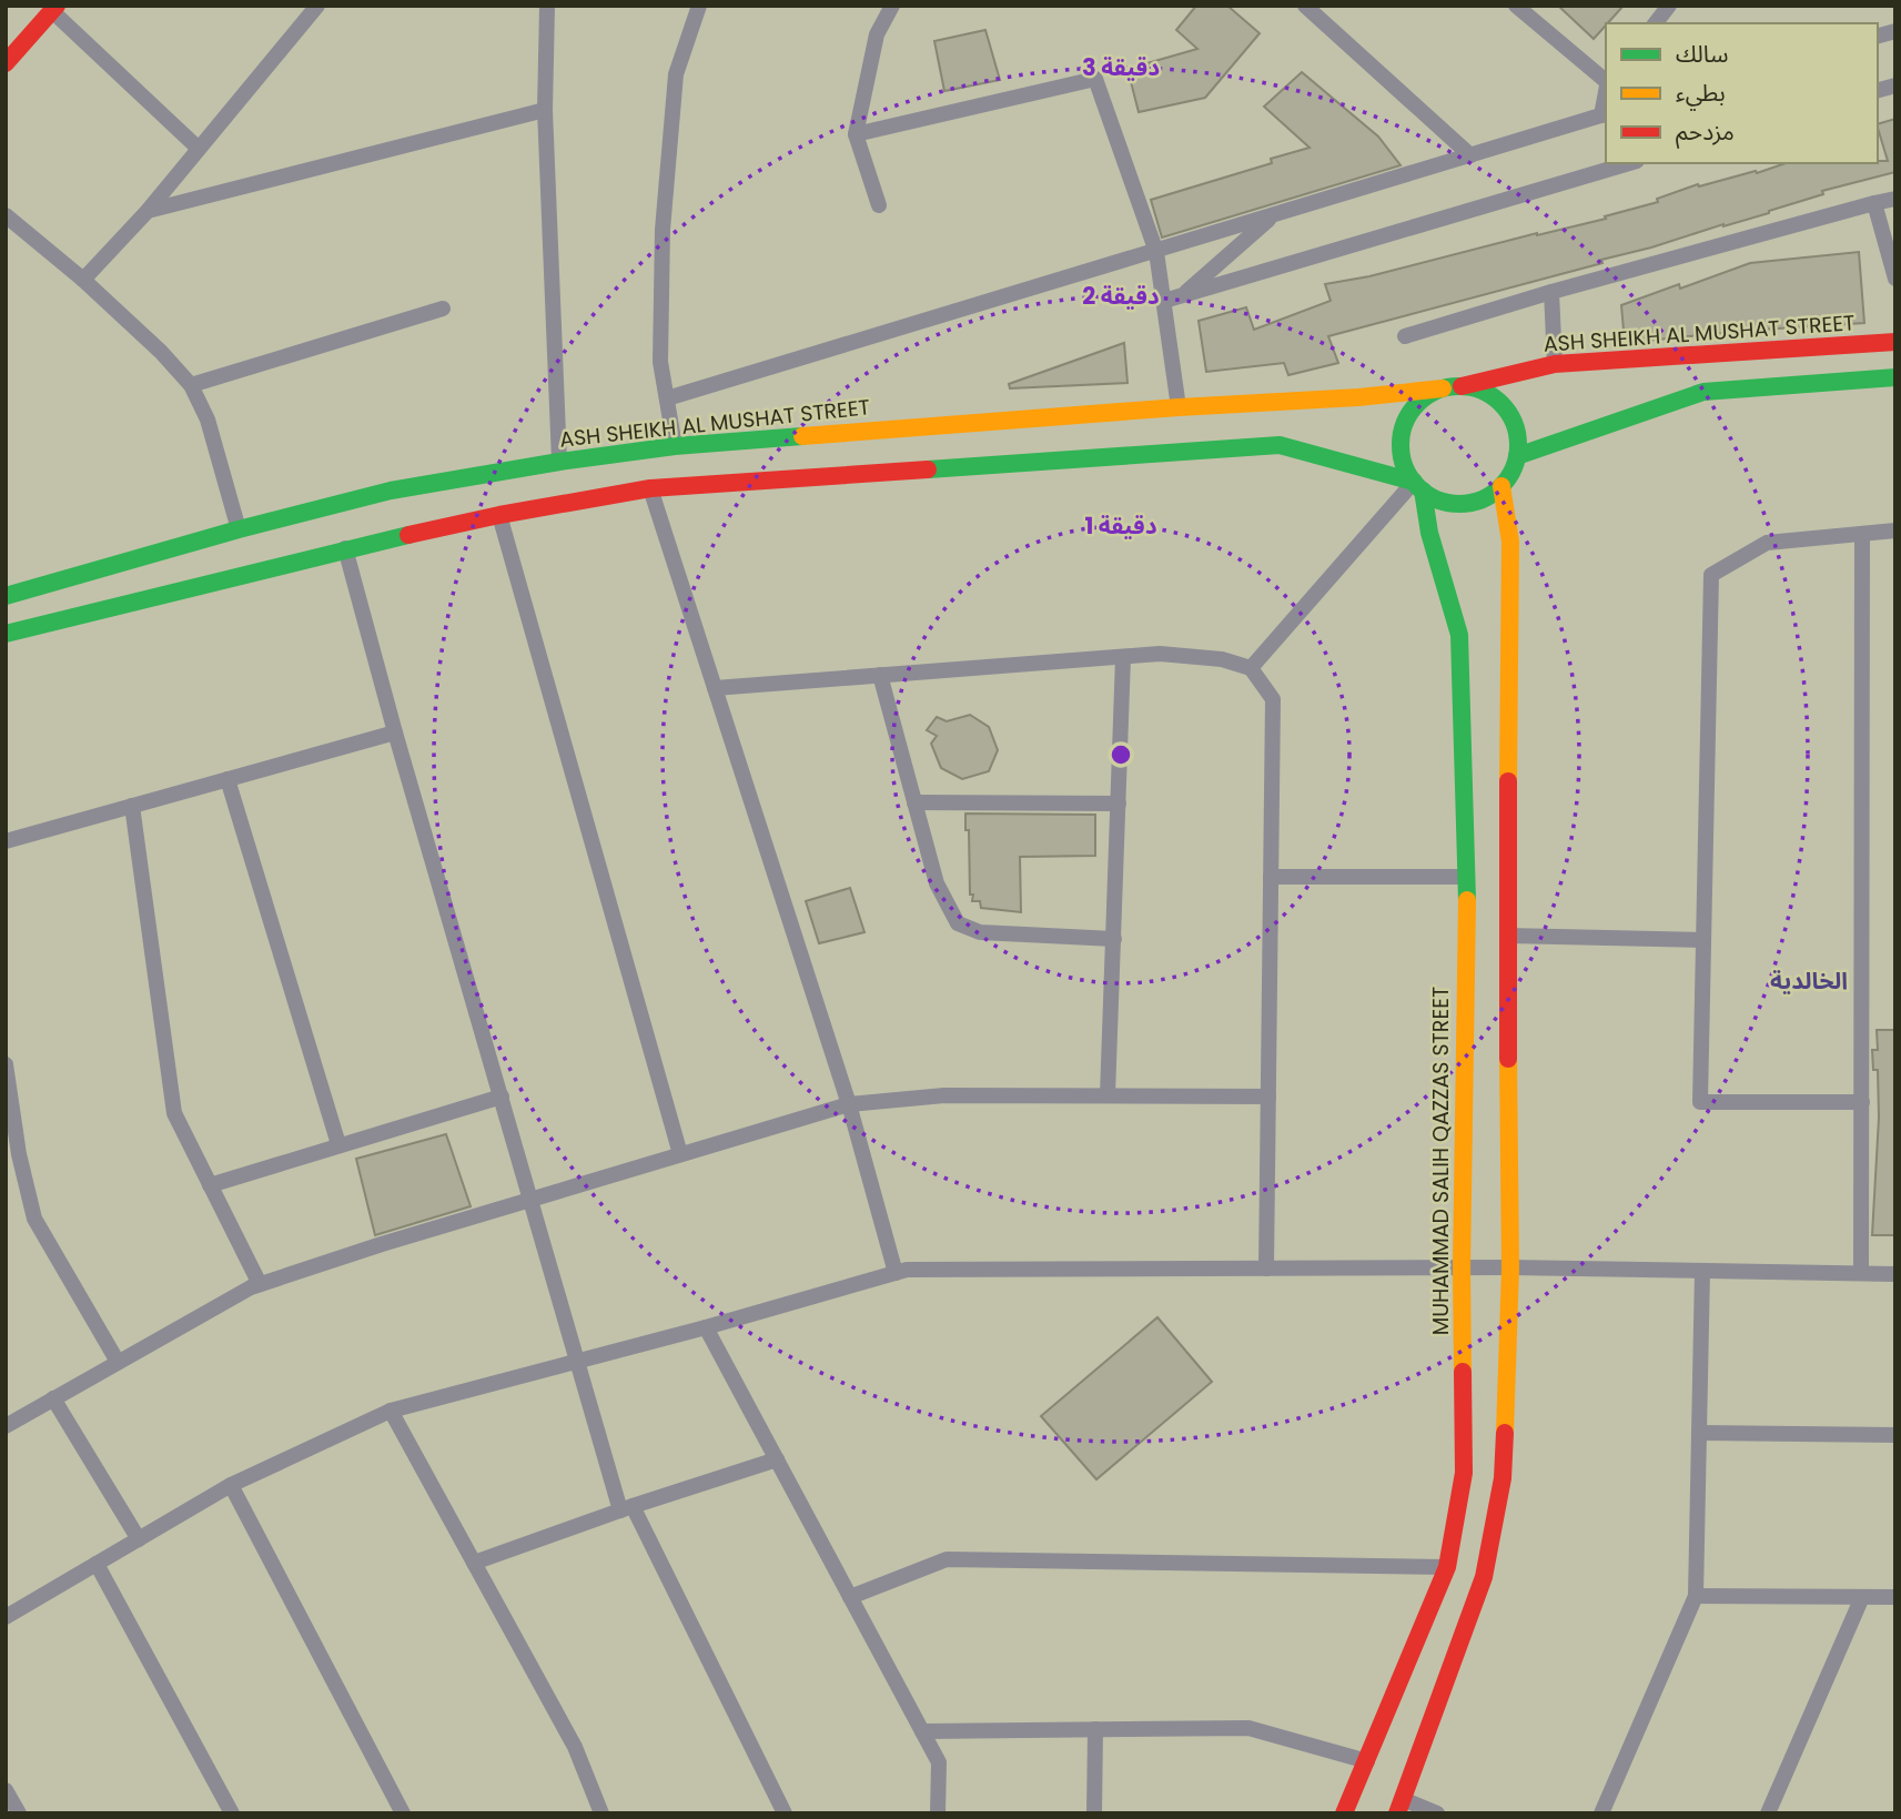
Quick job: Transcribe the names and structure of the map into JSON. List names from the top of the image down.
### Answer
{
  "streets": {
    "street": ["ASH SHEIKH AL MUSHAT STREET", "MUHAMMAD SALIH QAZZAS STREET"]
  },
  "crossings": [
    ["ASH SHEIKH AL MUSHAT STREET", "MUHAMMAD SALIH QAZZAS STREET"]
  ],
  "districts": ["الخالدية"],
  "legend": ["سالك", "بطيء", "مزدحم"],
  "rings": ["3 دقيقة", "2 دقيقة", "1 دقيقة"]
}
